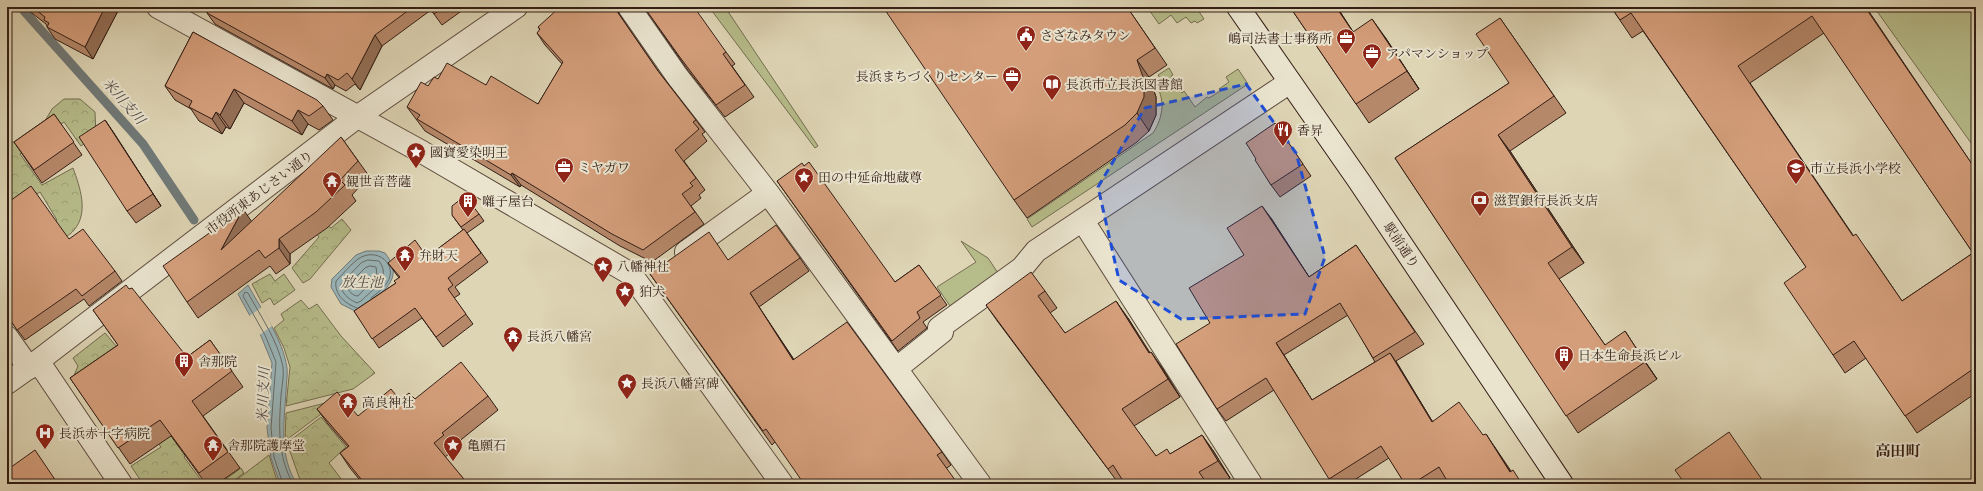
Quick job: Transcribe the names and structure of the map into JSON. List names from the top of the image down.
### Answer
{
  "streets": {
    "street": ["市役所東あじさい通り", "駅前通り"]
  },
  "districts": ["高田町"],
  "water": ["米川支川", "放生池"],
  "places": {
    "public building": ["さざなみタウン"],
    "office": [
      "嶋司法書士事務所",
      "アパマンショップ",
      "長浜まちづくりセンター",
      "ミヤガワ"
    ],
    "library": ["長浜市立長浜図書館"],
    "restaurant": ["香昇"],
    "place": [
      "國寶愛染明王",
      "田の中延命地蔵尊",
      "八幡神社",
      "狛犬",
      "長浜八幡宮碑",
      "亀願石"
    ],
    "school or university": ["市立長浜小学校"],
    "temple": [
      "観世音菩薩",
      "弁財天",
      "長浜八幡宮",
      "高良神社",
      "舎那院護摩堂"
    ],
    "bank": ["滋賀銀行長浜支店"],
    "building": ["囃子屋台", "日本生命長浜ビル", "舎那院"],
    "hospital": ["長浜赤十字病院"]
  }
}
